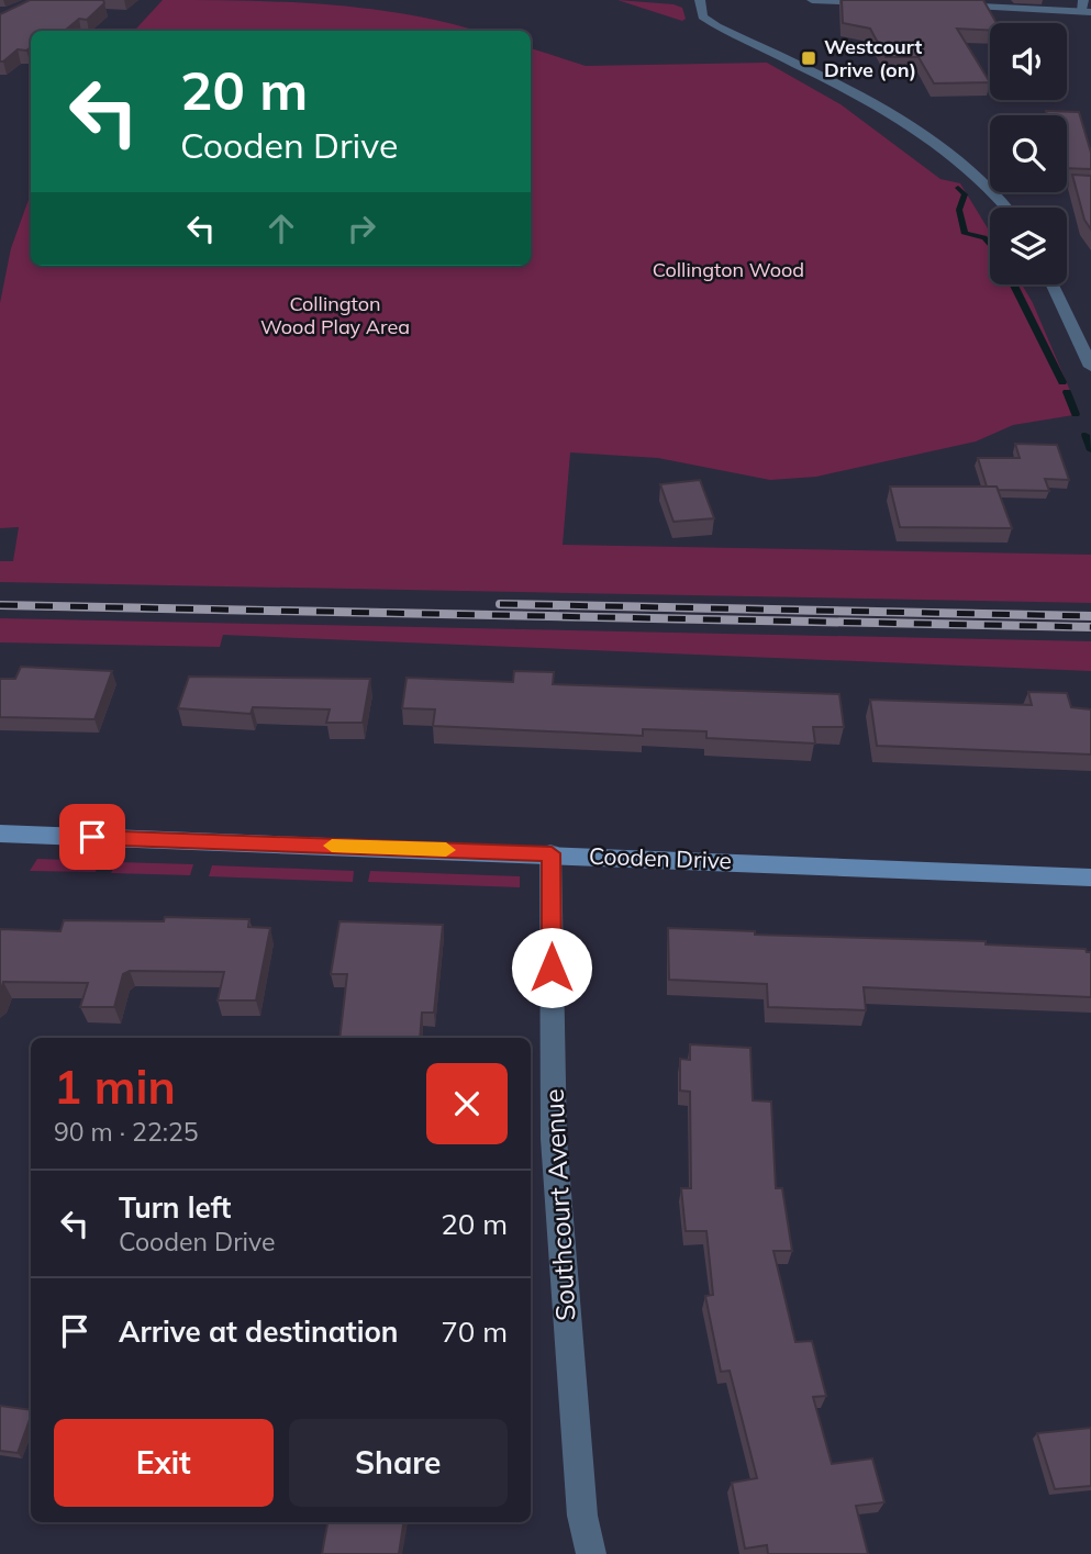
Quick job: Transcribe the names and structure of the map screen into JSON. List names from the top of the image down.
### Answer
{
  "streets": {
    "main road": ["Cooden Drive"],
    "street": ["Southcourt Avenue"]
  },
  "crossings": [
    ["Cooden Drive", "Southcourt Avenue"]
  ],
  "parks": ["Collington Wood", "Collington Wood Play Area"],
  "places": {
    "transit": ["Westcourt Drive (on)"]
  },
  "page": {
    "turn": ["20 m", "Cooden Drive"],
    "heading": ["1 min", "90 m · 22:25"],
    "list": [
      {
        "name": "Turn left",
        "note": "Cooden Drive",
        "value": "20 m"
      },
      {
        "name": "Arrive at destination",
        "value": "70 m"
      }
    ],
    "buttons": ["Exit", "Share"]
  }
}
